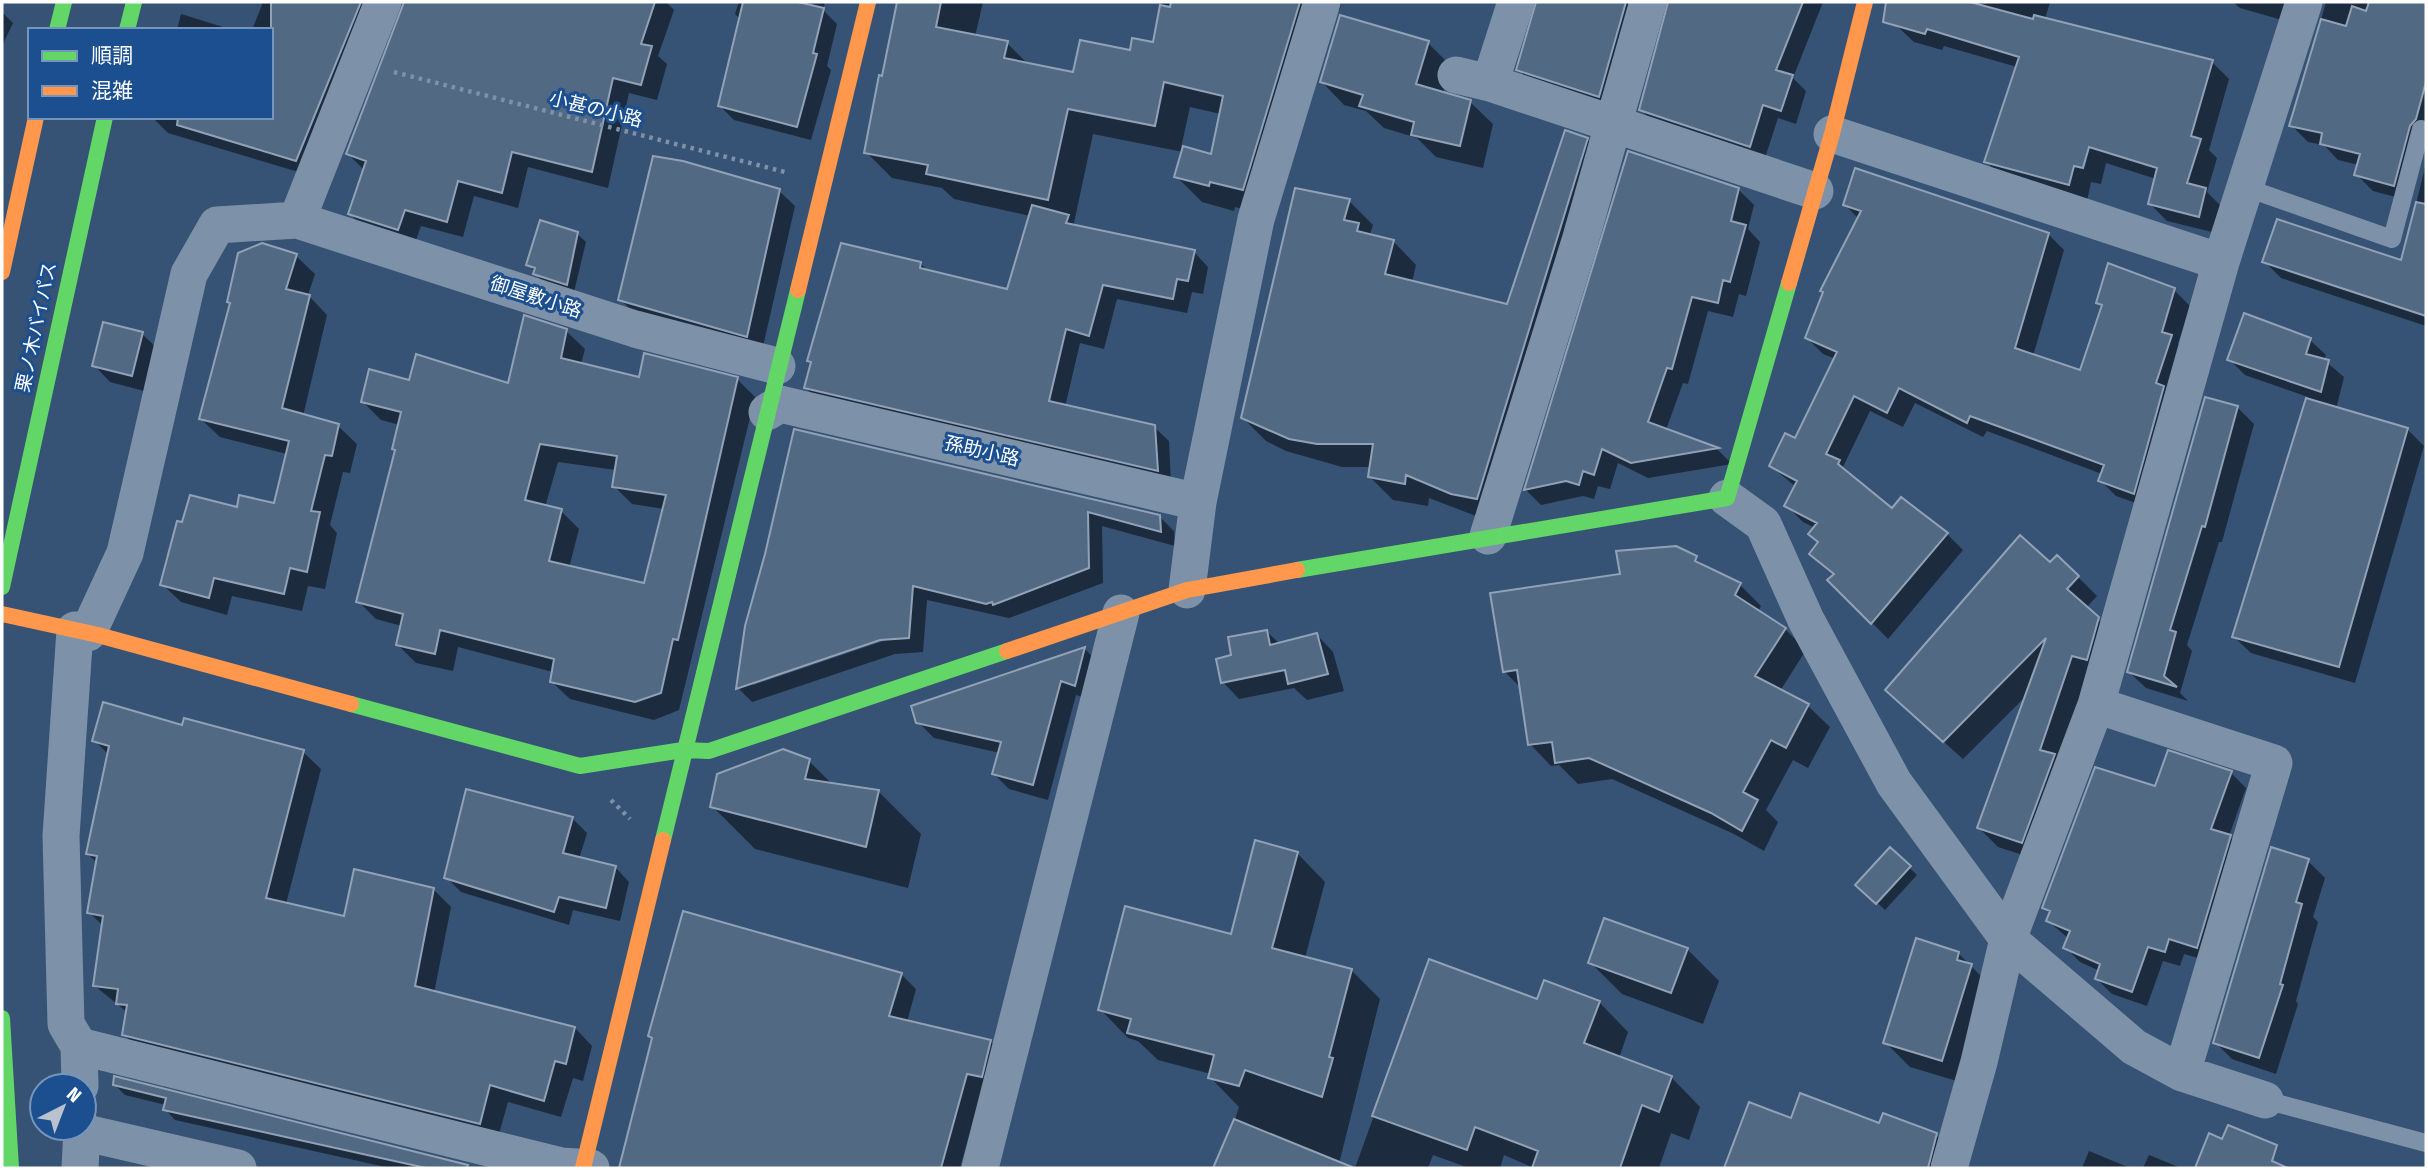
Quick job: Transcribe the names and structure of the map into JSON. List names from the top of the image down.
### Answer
{
  "streets": {
    "street": ["御屋敷小路", "栗ノ木バイパス", "孫助小路"],
    "path": ["小甚の小路"]
  },
  "legend": ["順調", "混雑"],
  "north": "top right"
}
